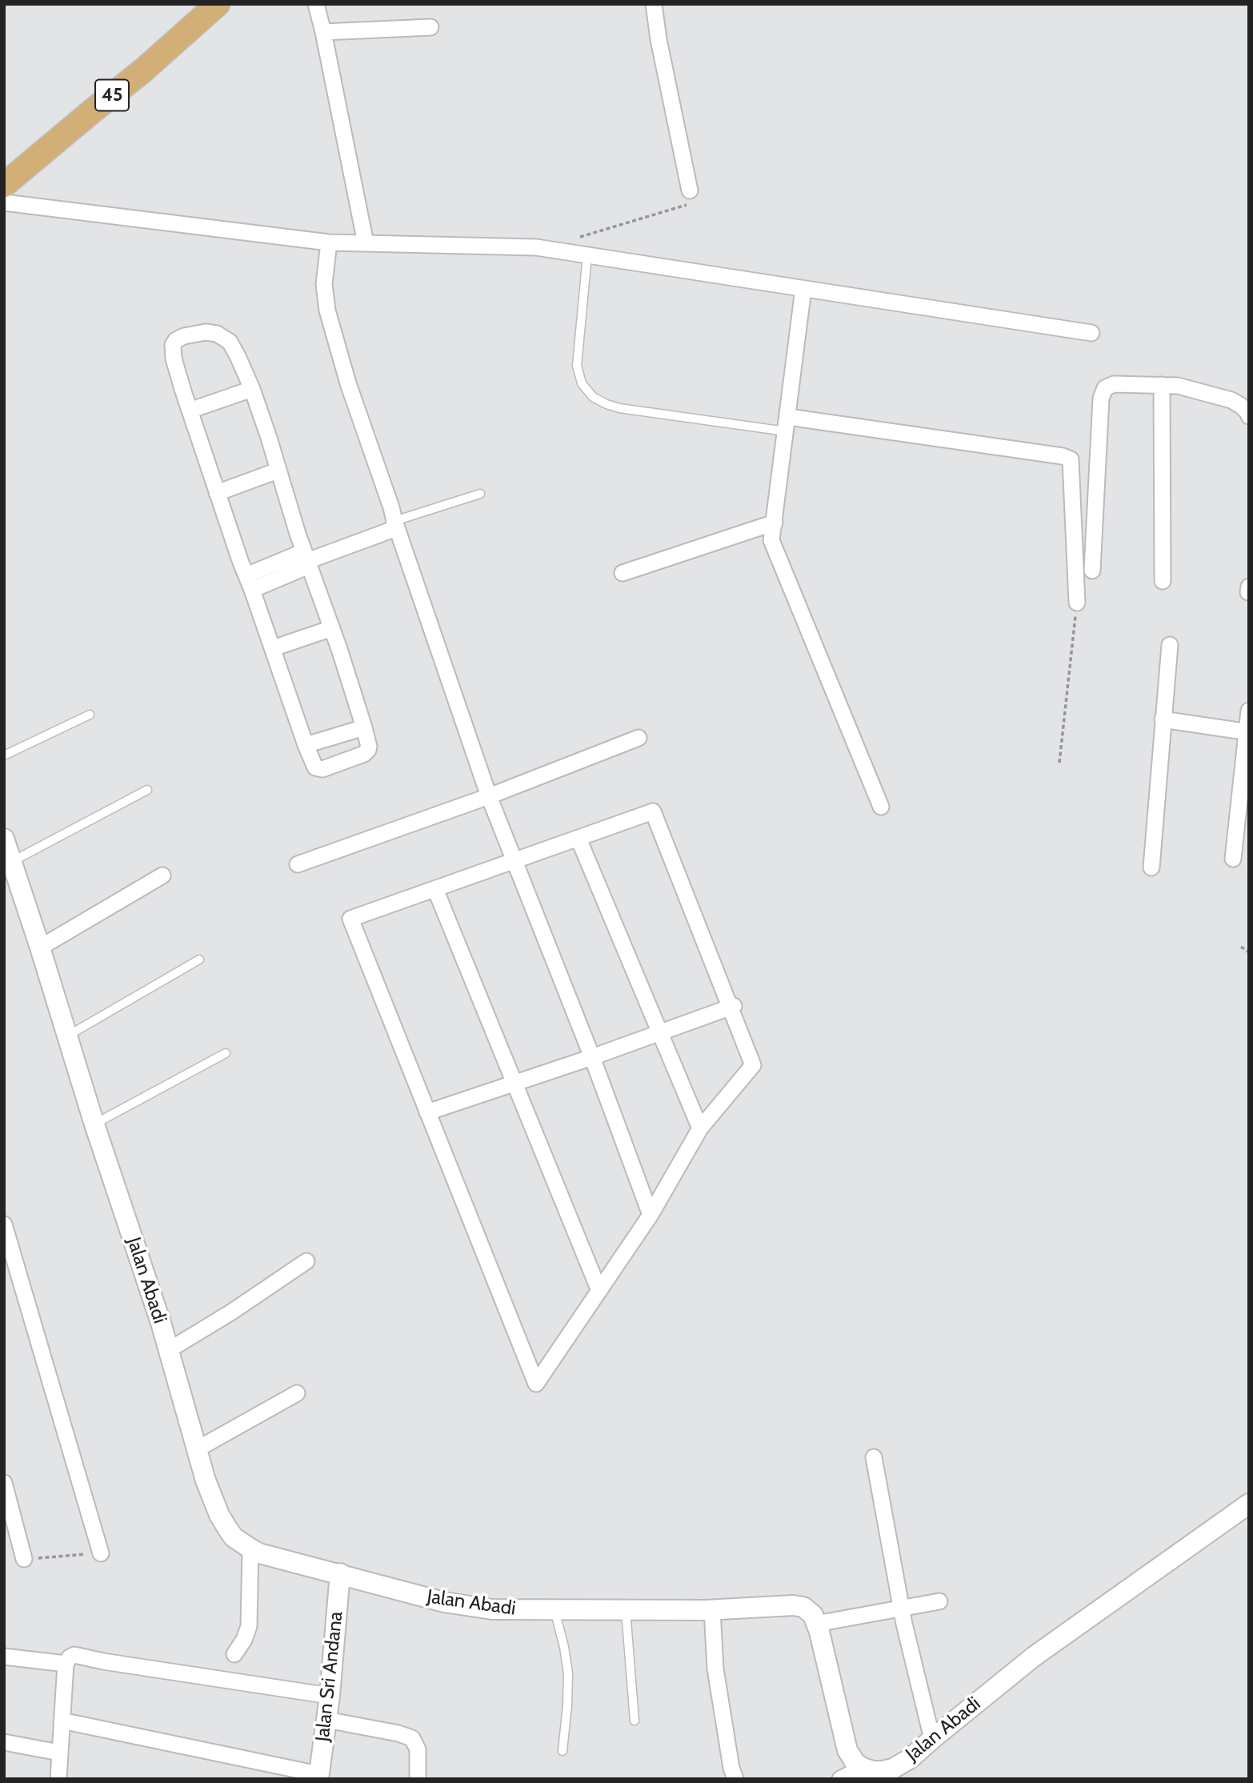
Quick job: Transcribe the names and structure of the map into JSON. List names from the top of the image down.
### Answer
{
  "streets": {
    "main road": ["45"],
    "street": ["Jalan Abadi", "Jalan Sri Andana"]
  },
  "crossings": [
    ["Jalan Abadi", "Jalan Sri Andana"]
  ]
}
